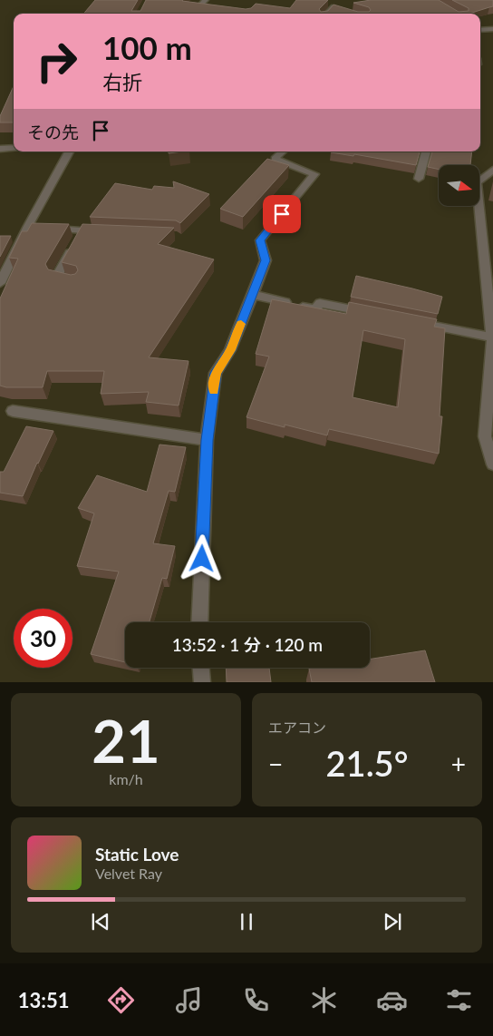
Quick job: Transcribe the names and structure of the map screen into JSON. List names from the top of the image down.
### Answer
{
  "north": "right",
  "page": {
    "turn": ["100 m", "右折"],
    "then": "その先",
    "limit": "30",
    "trip": "13:52 · 1 分 · 120 m",
    "tile": [
      ["21", "km/h"],
      "エアコン"
    ],
    "heat": ["−", "21.5°", "+"],
    "song": ["Static Love", "Velvet Ray"],
    "tabs": "13:51"
  }
}
